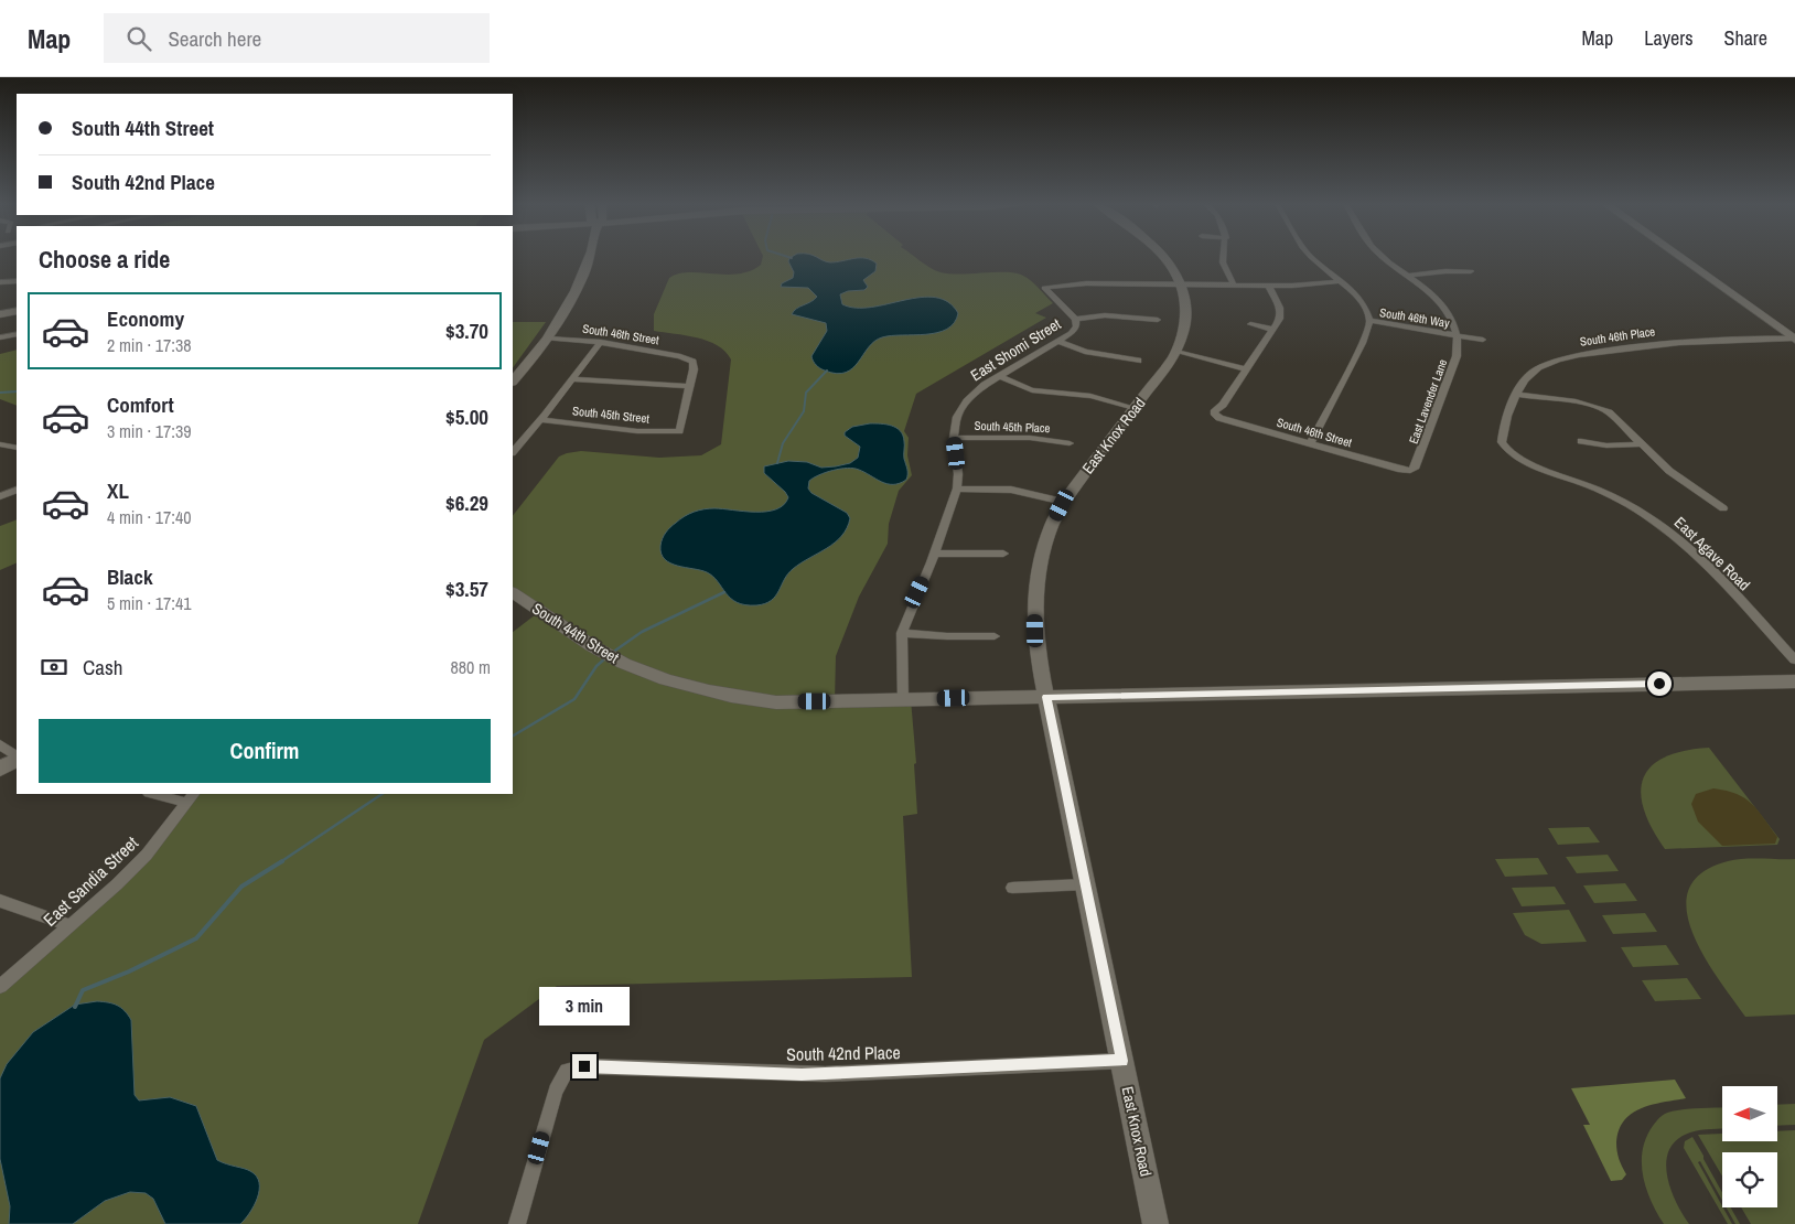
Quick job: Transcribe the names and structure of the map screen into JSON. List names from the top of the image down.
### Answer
{
  "streets": {
    "street": [
      "South 46th Way",
      "South 46th Street",
      "South 46th Place",
      "East Shomi Street",
      "East Lavender Lane",
      "South 45th Street",
      "South 45th Place",
      "East Knox Road",
      "East Agave Road",
      "South 44th Street",
      "East Sandia Street",
      "South 42nd Place"
    ]
  },
  "crossings": [
    ["South 46th Way", "East Lavender Lane"],
    ["South 46th Street", "East Lavender Lane"],
    ["South 46th Street", "South 45th Street"],
    ["South 46th Place", "East Agave Road"],
    ["East Shomi Street", "South 45th Place"],
    ["East Shomi Street", "East Knox Road"],
    ["East Shomi Street", "South 44th Street"],
    ["East Knox Road", "South 44th Street"],
    ["East Knox Road", "South 42nd Place"]
  ],
  "north": "left",
  "page": {
    "header": "Map",
    "search": "Search here",
    "nav": ["Map", "Layers", "Share"],
    "banner": ["South 44th Street", "South 42nd Place"],
    "heading": "Choose a ride",
    "list": [
      {
        "name": "Economy",
        "note": "2 min · 17:38",
        "value": "$3.70"
      },
      {
        "name": "Comfort",
        "note": "3 min · 17:39",
        "value": "$5.00"
      },
      {
        "name": "XL",
        "note": "4 min · 17:40",
        "value": "$6.29"
      },
      {
        "name": "Black",
        "note": "5 min · 17:41",
        "value": "$3.57"
      }
    ],
    "pay": ["Cash", "880 m"],
    "buttons": "Confirm",
    "bubble": "3 min"
  }
}
